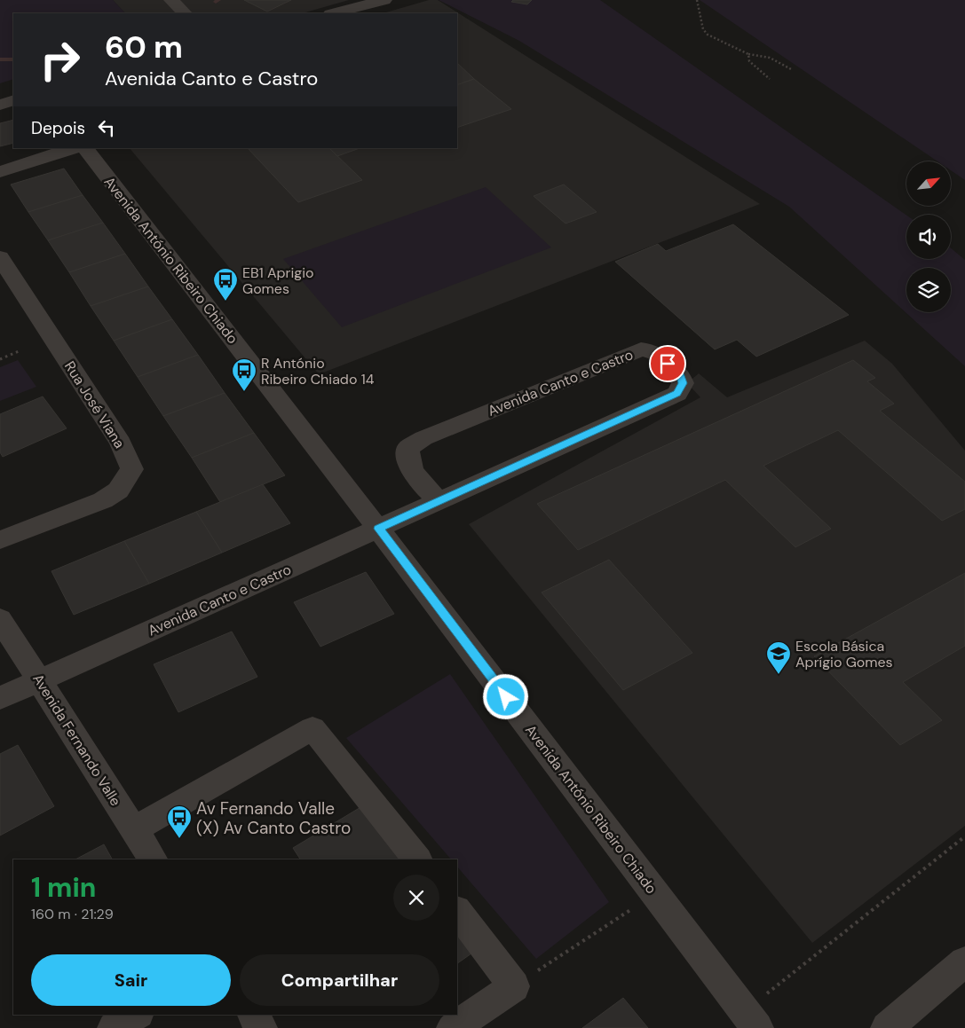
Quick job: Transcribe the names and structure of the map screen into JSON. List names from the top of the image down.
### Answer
{
  "streets": {
    "street": [
      "Avenida António Ribeiro Chiado",
      "Avenida Canto e Castro",
      "Rua José Viana",
      "Avenida Fernando Valle"
    ]
  },
  "crossings": [
    ["Avenida António Ribeiro Chiado", "Avenida Canto e Castro"],
    ["Avenida Canto e Castro", "Avenida Fernando Valle"]
  ],
  "places": {
    "bus stop": ["EB1 Aprigio Gomes", "R António Ribeiro Chiado 14", "Av Fernando Valle (X) Av Canto Castro"],
    "school or university": ["Escola Básica Aprígio Gomes"]
  },
  "north": "top right",
  "page": {
    "turn": ["60 m", "Avenida Canto e Castro"],
    "then": "Depois",
    "heading": ["1 min", "160 m · 21:29"],
    "buttons": ["Sair", "Compartilhar"]
  }
}
